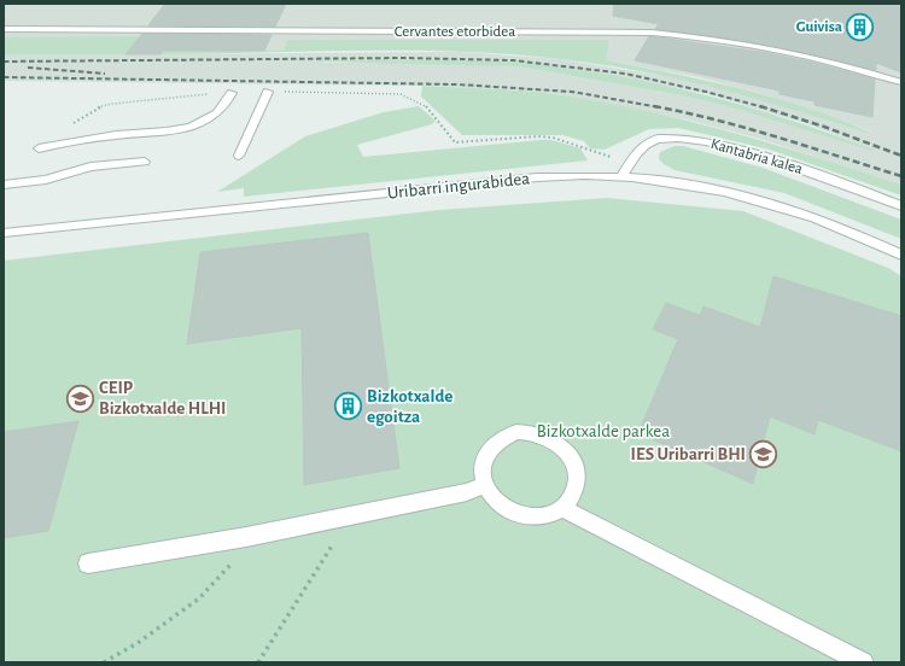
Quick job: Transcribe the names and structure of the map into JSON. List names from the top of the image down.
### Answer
{
  "streets": {
    "street": ["Cervantes etorbidea", "Kantabria kalea", "Uribarri ingurabidea"]
  },
  "crossings": [
    ["Kantabria kalea", "Uribarri ingurabidea"]
  ],
  "parks": ["Bizkotxalde parkea"],
  "places": {
    "building": ["Guivisa", "Bizkotxalde egoitza"],
    "school or university": ["CEIP Bizkotxalde HLHI", "IES Uribarri BHI"]
  }
}
